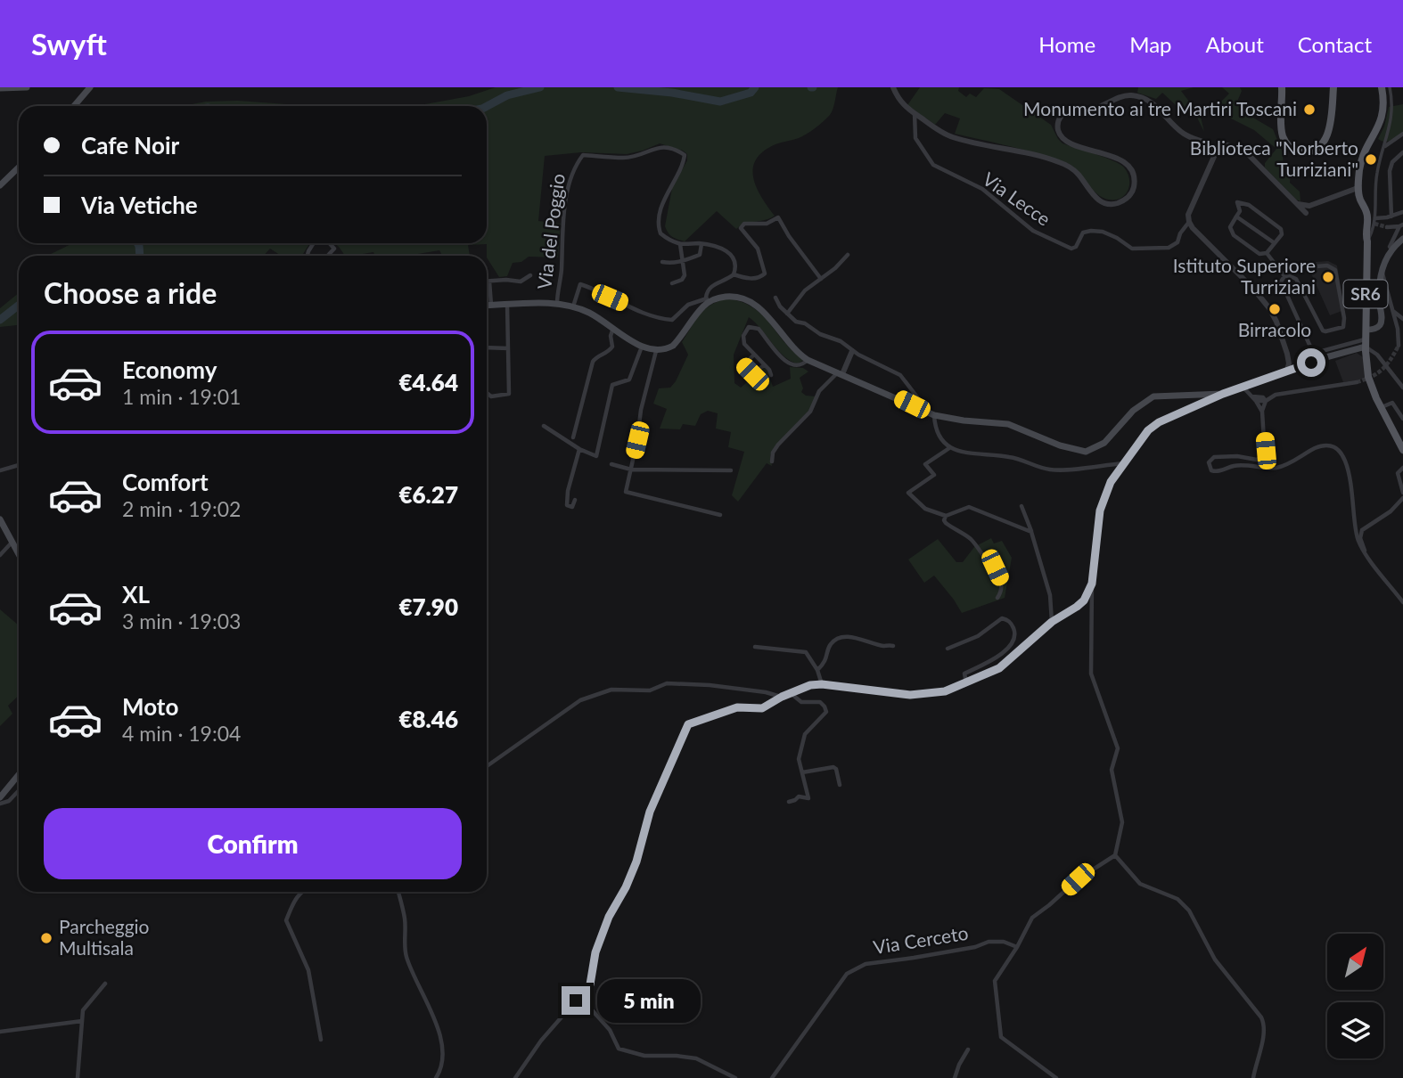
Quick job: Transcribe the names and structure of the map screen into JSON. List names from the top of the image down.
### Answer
{
  "streets": {
    "main road": ["SR6"],
    "street": ["Via Lecce", "Via del Poggio", "Via Cerceto"]
  },
  "places": [
    "Monumento ai tre Martiri Toscani",
    "Biblioteca \"Norberto Turriziani\"",
    "Istituto Superiore Turriziani",
    "Birracolo",
    "Parcheggio Multisala"
  ],
  "north": "top right",
  "page": {
    "header": "Swyft",
    "nav": [
      "Home",
      "Map",
      "About",
      "Contact"
    ],
    "banner": ["Cafe Noir", "Via Vetiche"],
    "heading": "Choose a ride",
    "list": [
      {
        "name": "Economy",
        "note": "1 min · 19:01",
        "value": "€4.64"
      },
      {
        "name": "Comfort",
        "note": "2 min · 19:02",
        "value": "€6.27"
      },
      {
        "name": "XL",
        "note": "3 min · 19:03",
        "value": "€7.90"
      },
      {
        "name": "Moto",
        "note": "4 min · 19:04",
        "value": "€8.46"
      }
    ],
    "buttons": "Confirm",
    "bubble": "5 min"
  }
}
